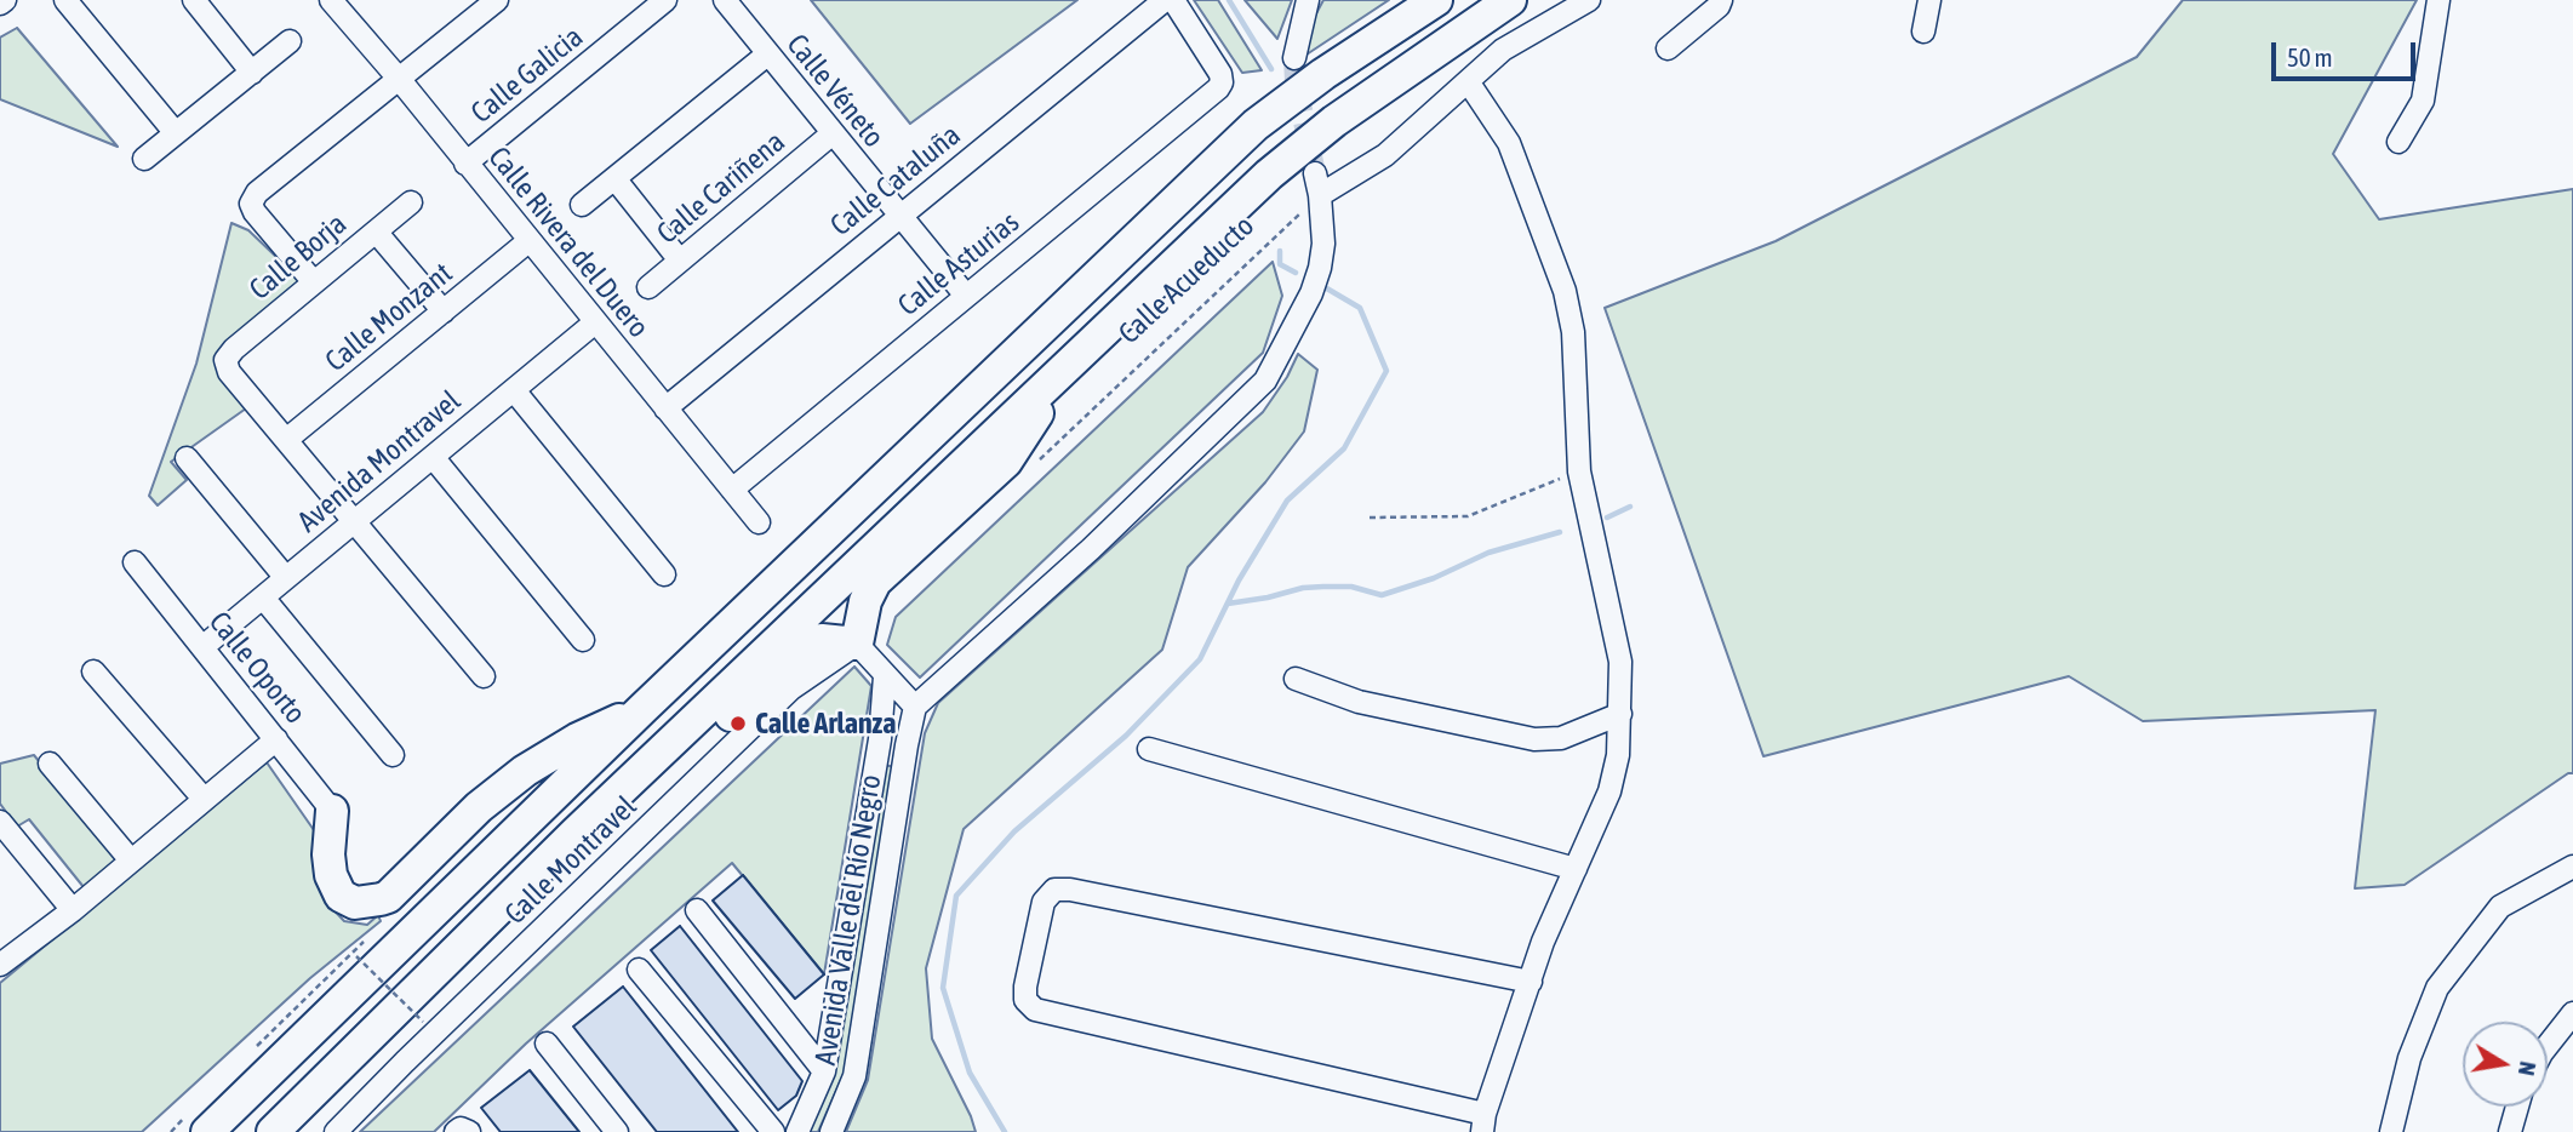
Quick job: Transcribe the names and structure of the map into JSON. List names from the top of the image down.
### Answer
{
  "streets": {
    "street": [
      "Calle Galicia",
      "Calle Véneto",
      "Calle Cataluña",
      "Calle Cariñena",
      "Calle Rivera del Duero",
      "Calle Borja",
      "Calle Asturias",
      "Calle Monzant",
      "Avenida Montravel",
      "Calle Oporto",
      "Calle Montravel",
      "Avenida Valle del Río Negro"
    ],
    "path": ["Calle Acueducto"]
  },
  "crossings": [
    ["Calle Galicia", "Calle Rivera del Duero"],
    ["Calle Véneto", "Calle Cataluña"],
    ["Calle Véneto", "Calle Cariñena"],
    ["Calle Véneto", "Calle Asturias"],
    ["Calle Cataluña", "Calle Rivera del Duero"],
    ["Calle Rivera del Duero", "Calle Asturias"],
    ["Calle Rivera del Duero", "Calle Monzant"],
    ["Calle Rivera del Duero", "Avenida Montravel"],
    ["Calle Borja", "Calle Monzant"],
    ["Avenida Montravel", "Calle Oporto"]
  ],
  "places": ["Calle Arlanza"],
  "scale_bar": "50 m",
  "north": "right"
}
